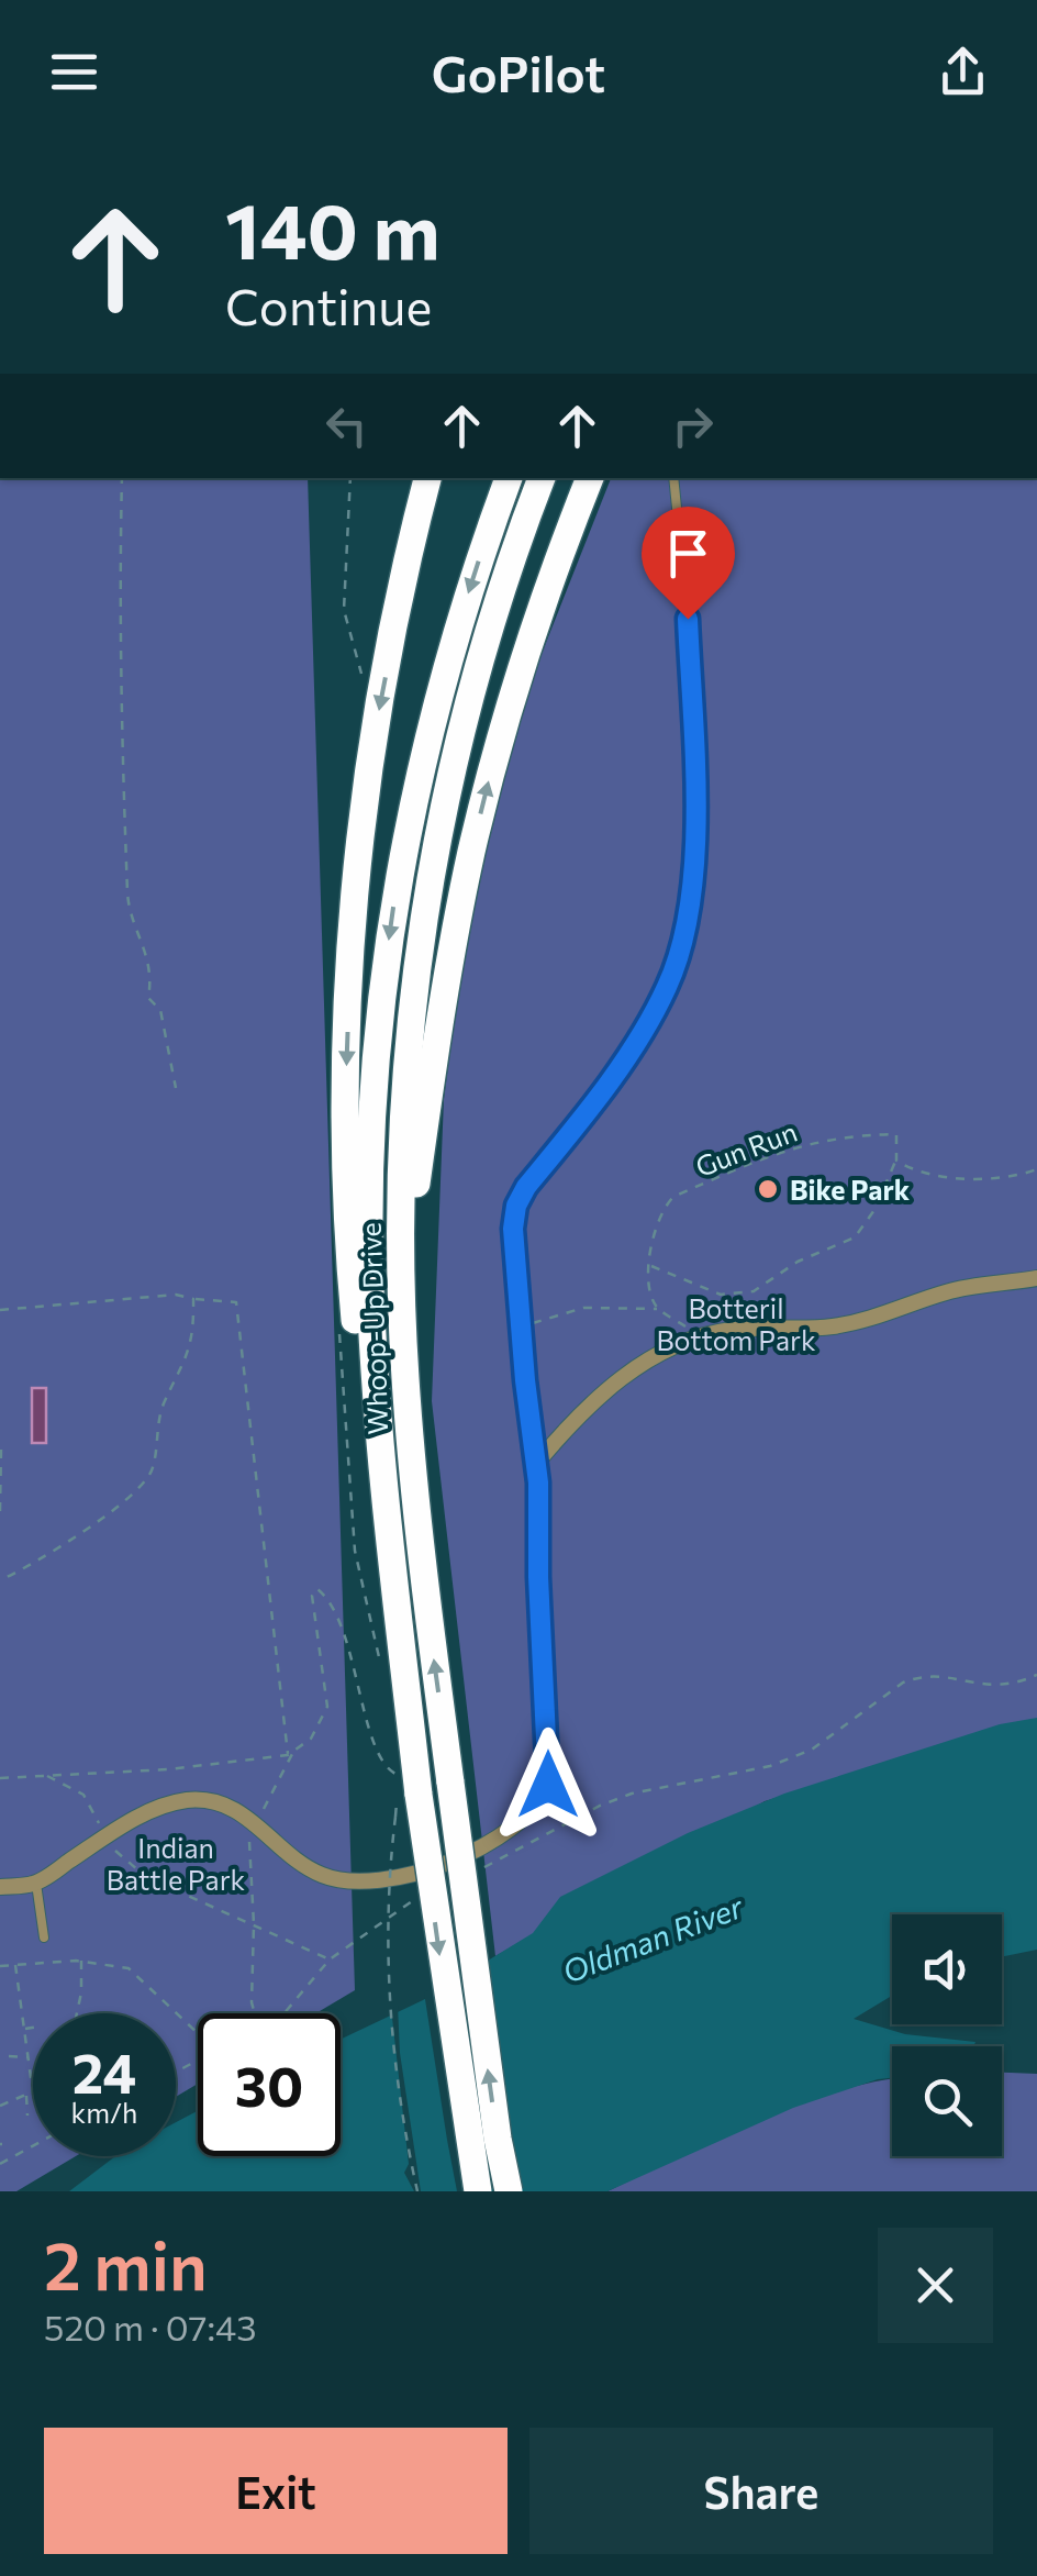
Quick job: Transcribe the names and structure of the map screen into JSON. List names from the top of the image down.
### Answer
{
  "streets": {
    "highway": ["Whoop-Up Drive"],
    "path": ["Gun Run"]
  },
  "water": ["Oldman River"],
  "parks": ["Botteril Bottom Park", "Indian Battle Park"],
  "places": ["Bike Park"],
  "page": {
    "header": "GoPilot",
    "turn": ["140 m", "Continue"],
    "speed": "24 km/h",
    "limit": "30",
    "heading": ["2 min", "520 m · 07:43"],
    "buttons": ["Exit", "Share"]
  }
}
